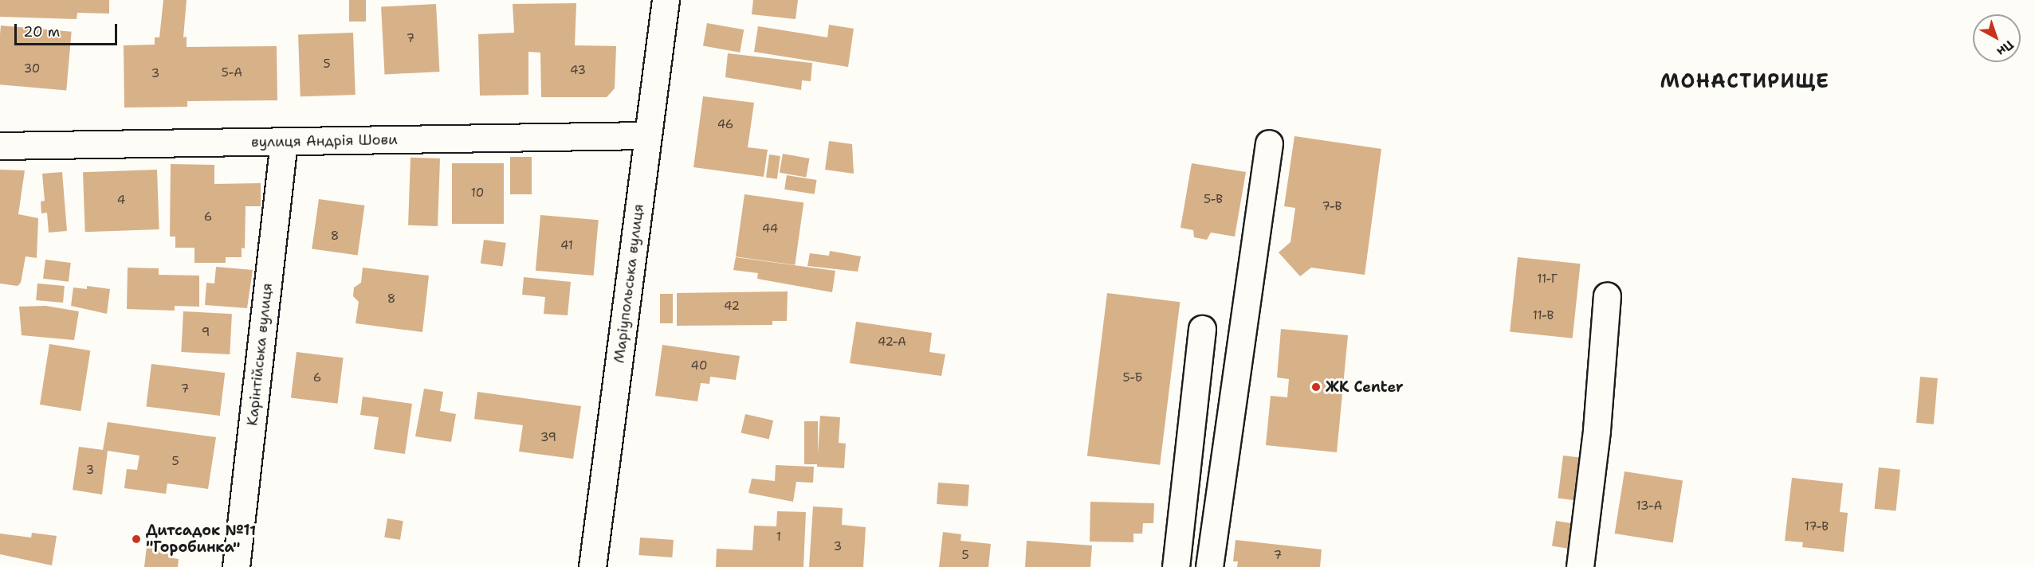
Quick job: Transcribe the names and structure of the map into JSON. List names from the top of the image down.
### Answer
{
  "streets": {
    "street": ["вулиця Андрія Шови", "Маріупольська вулиця", "Карінтійська вулиця"]
  },
  "crossings": [
    ["вулиця Андрія Шови", "Маріупольська вулиця"],
    ["вулиця Андрія Шови", "Карінтійська вулиця"]
  ],
  "districts": ["МОНАСТИРИЩЕ"],
  "places": ["ЖК Center", "Дитсадок №11 \"Горобинка\""],
  "house_numbers": [
    "7",
    "5",
    "30",
    "43",
    "5-А",
    "3",
    "46",
    "10",
    "5-В",
    "4",
    "7-В",
    "6",
    "44",
    "8",
    "41",
    "11-Г",
    "8",
    "42",
    "11-В",
    "9",
    "42-А",
    "40",
    "6",
    "5-Б",
    "7",
    "39",
    "5",
    "3",
    "13-А",
    "17-В",
    "1",
    "3",
    "5",
    "7"
  ],
  "scale_bar": "20 m",
  "north": "bottom right"
}
